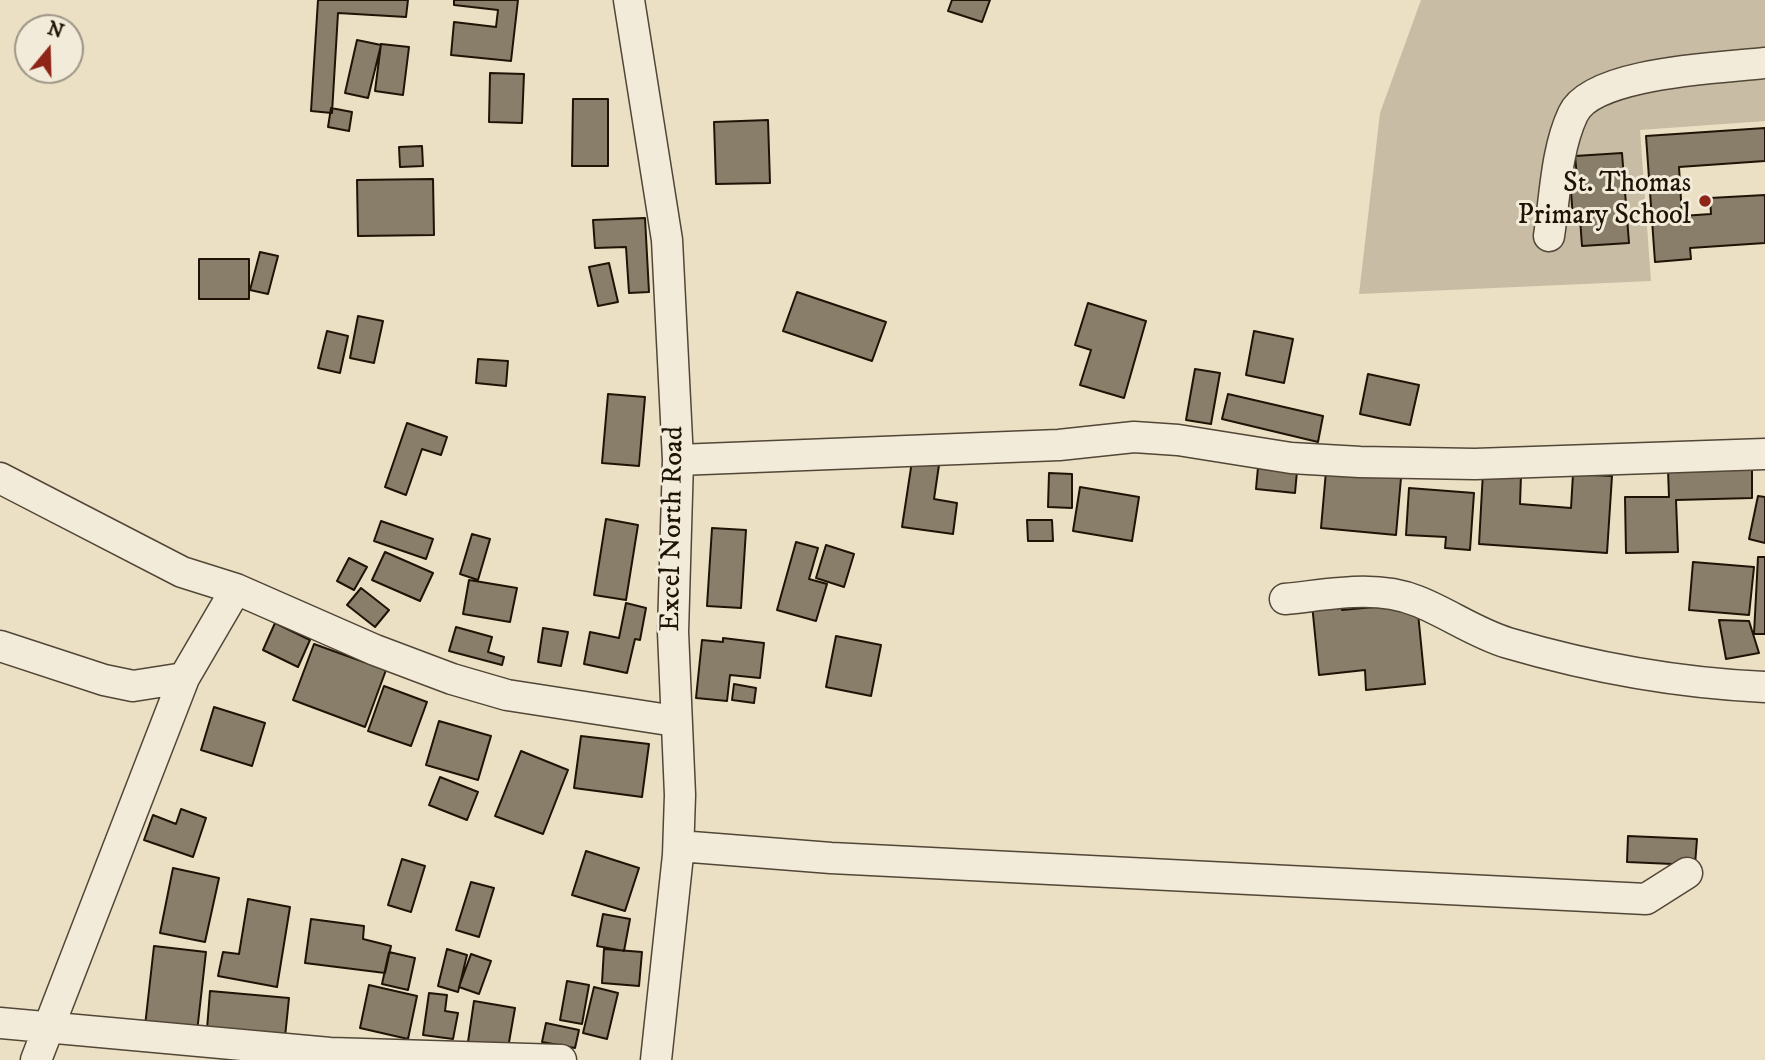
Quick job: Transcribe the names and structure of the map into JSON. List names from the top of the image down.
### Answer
{
  "streets": {
    "street": ["Excel North Road"]
  },
  "places": ["St. Thomas Primary School"],
  "north": "top"
}
